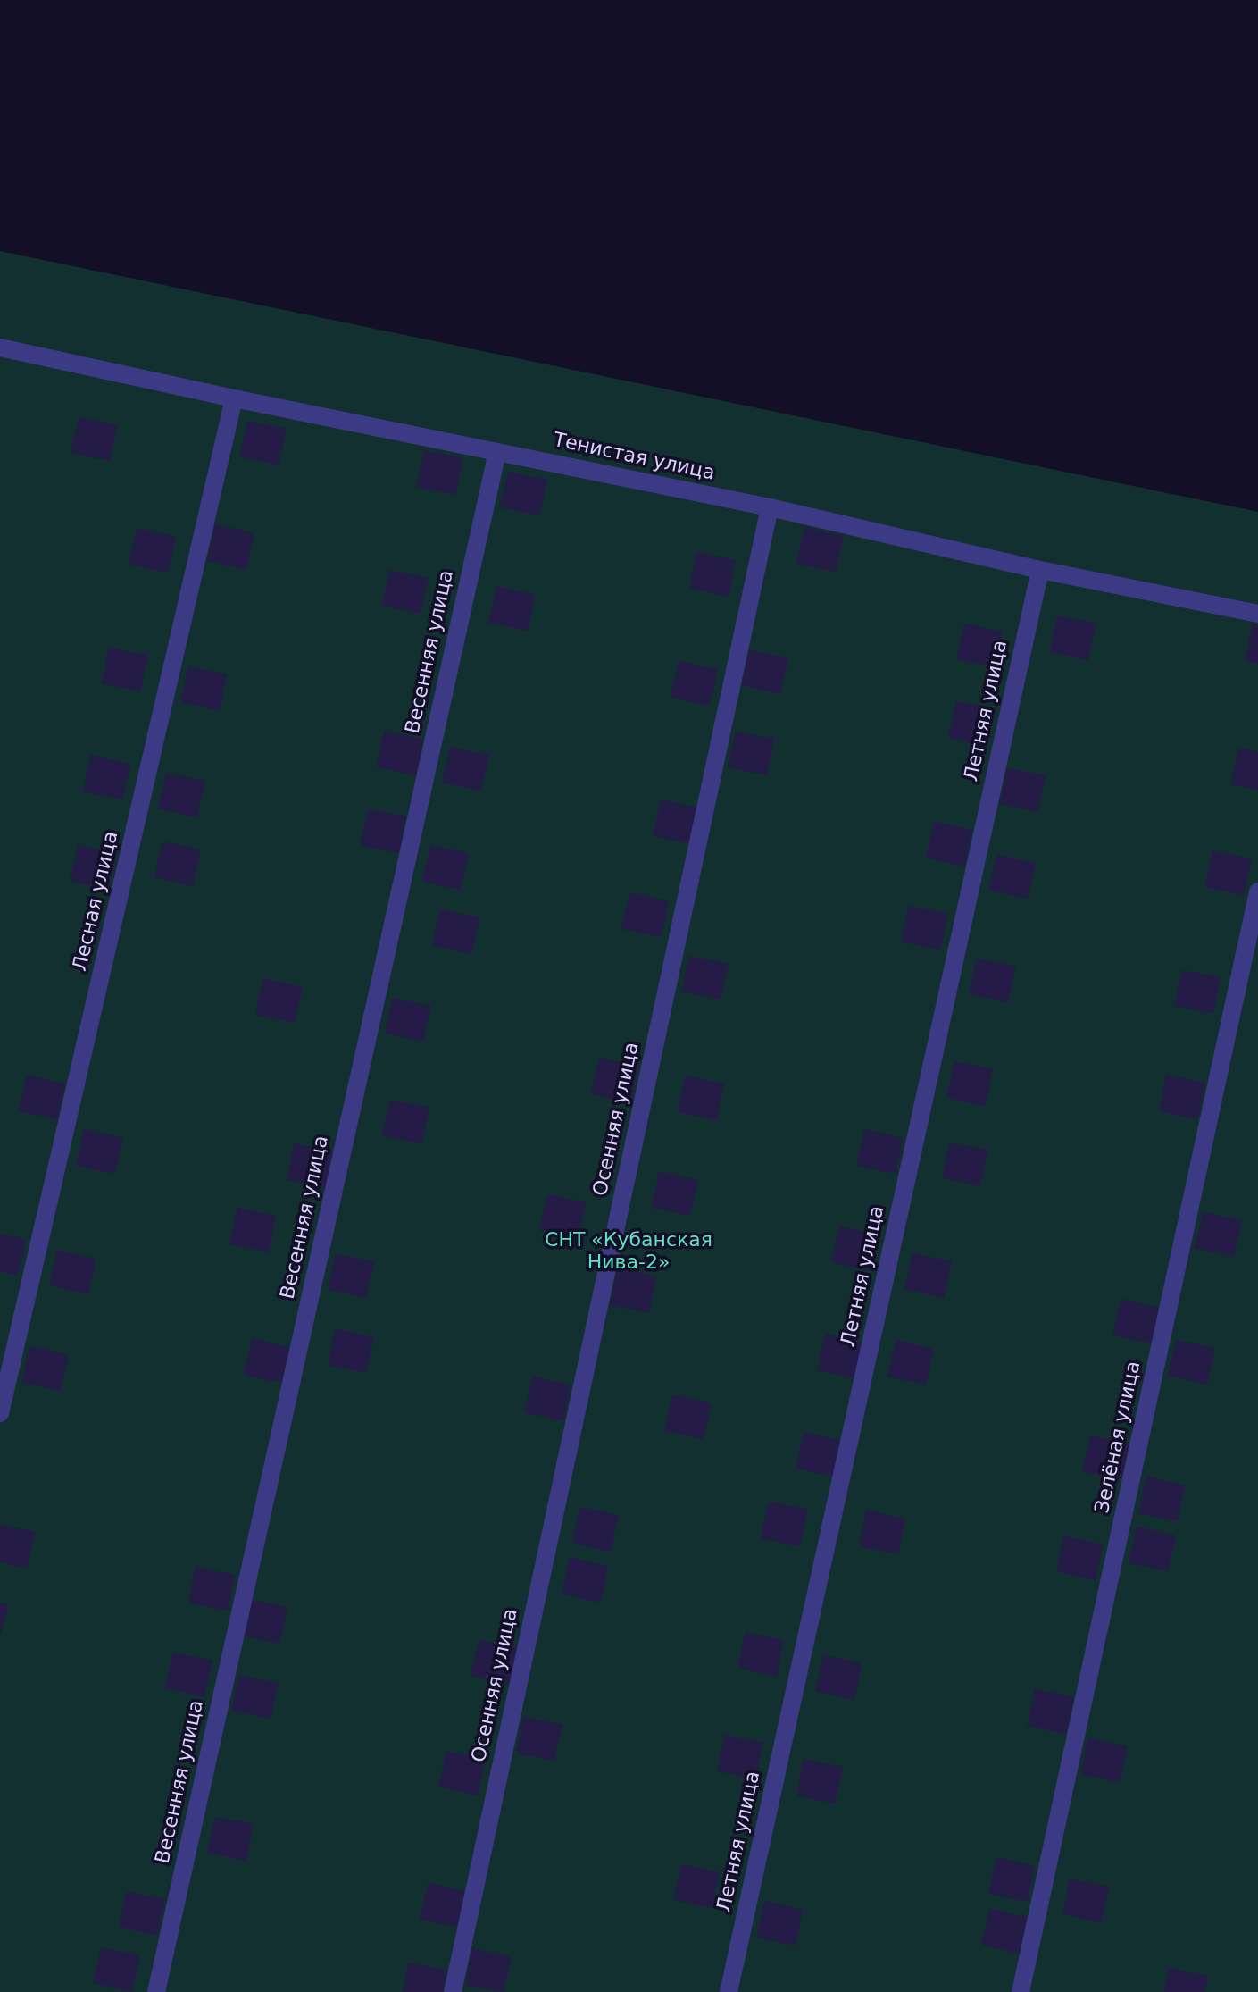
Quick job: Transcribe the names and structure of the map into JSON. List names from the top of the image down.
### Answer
{
  "streets": {
    "lane": [
      "Тенистая улица",
      "Весенняя улица",
      "Летняя улица",
      "Лесная улица",
      "Осенняя улица",
      "Зелёная улица"
    ]
  },
  "crossings": [
    ["Тенистая улица", "Весенняя улица"],
    ["Тенистая улица", "Летняя улица"],
    ["Тенистая улица", "Лесная улица"],
    ["Тенистая улица", "Осенняя улица"]
  ],
  "parks": ["СНТ «Кубанская Нива-2»"]
}
